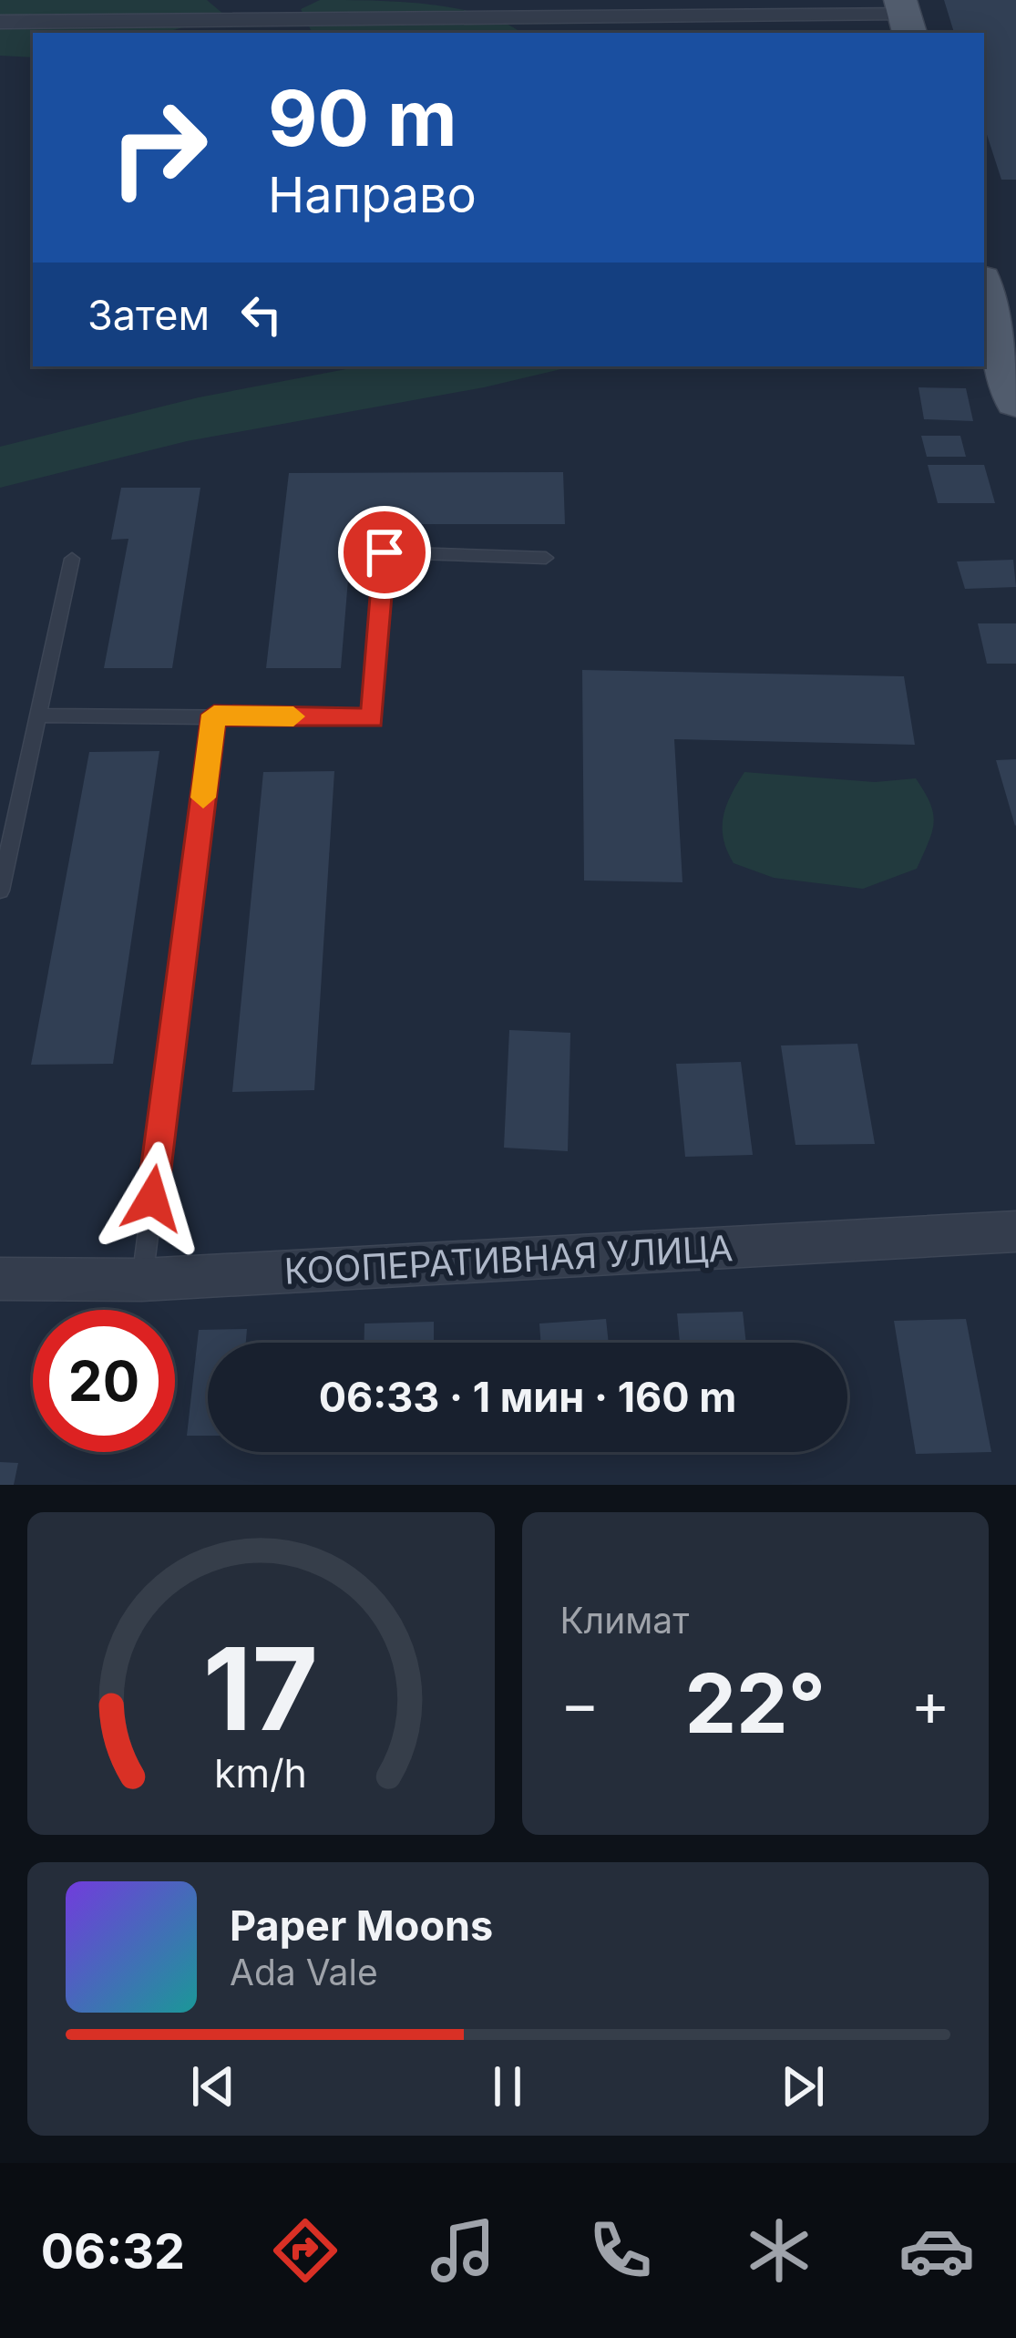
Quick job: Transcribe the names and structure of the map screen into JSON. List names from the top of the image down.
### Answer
{
  "streets": {
    "street": ["КООПЕРАТИВНАЯ УЛИЦА"]
  },
  "page": {
    "turn": ["90 m", "Направо"],
    "then": "Затем",
    "limit": "20",
    "trip": "06:33 · 1 мин · 160 m",
    "tile": "Климат",
    "heat": ["−", "22°", "+"],
    "song": ["Paper Moons", "Ada Vale"],
    "tabs": "06:32",
    "gauge": ["17", "km/h"]
  }
}
